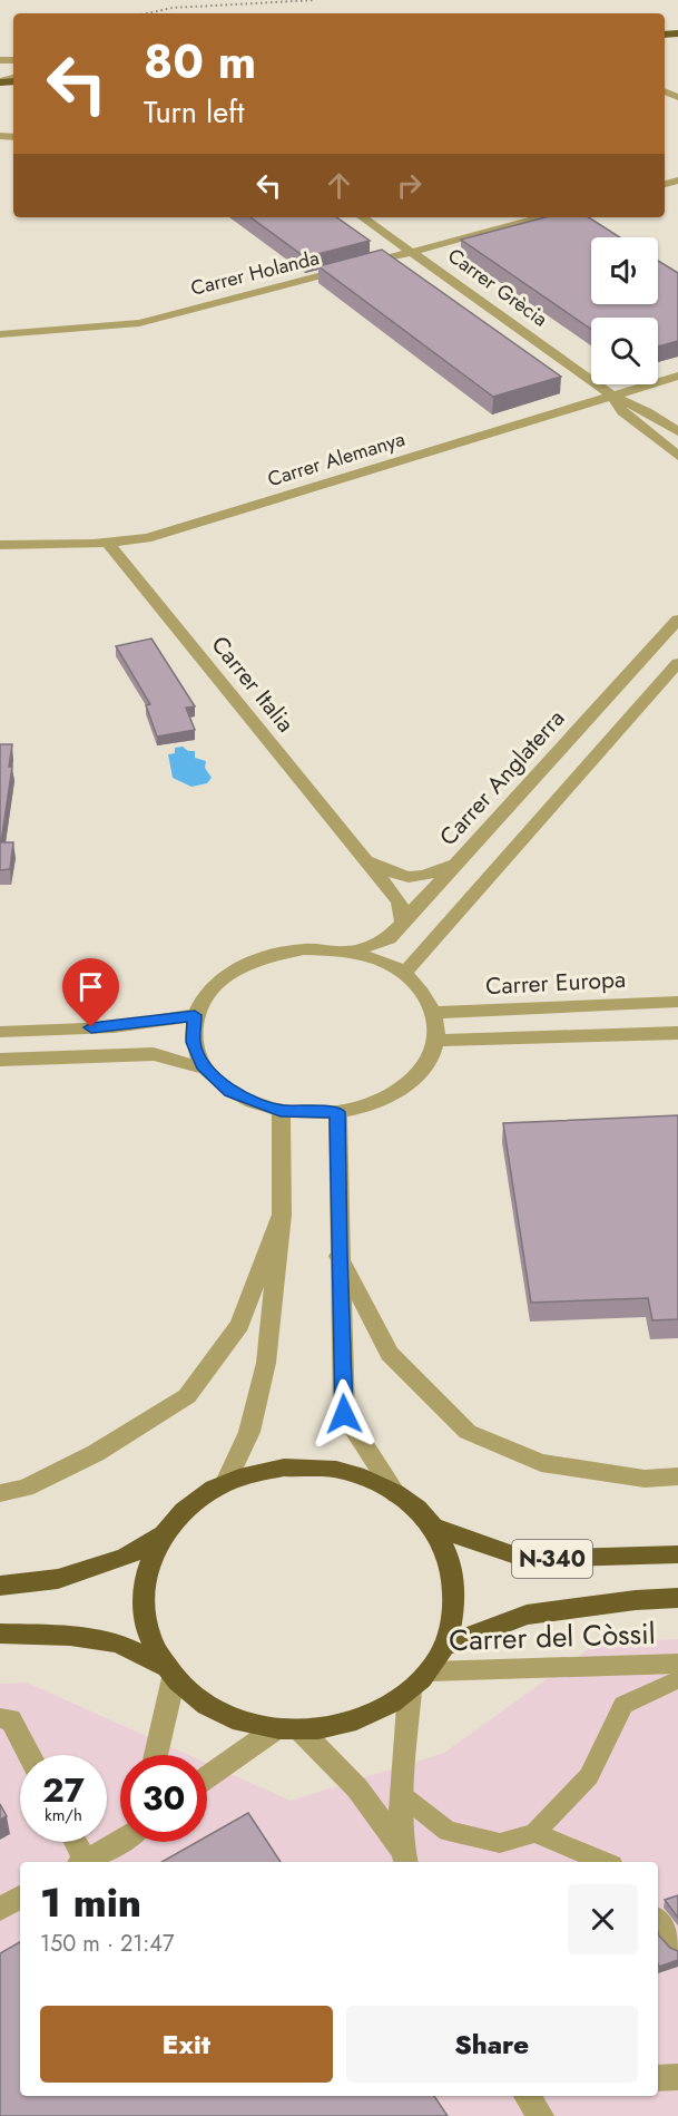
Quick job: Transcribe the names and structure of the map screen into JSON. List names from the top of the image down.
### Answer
{
  "streets": {
    "highway": ["N-340"],
    "street": [
      "Carrer Holanda",
      "Carrer Grècia",
      "Carrer Alemanya",
      "Carrer Italia",
      "Carrer Anglaterra",
      "Carrer Europa",
      "Carrer del Còssil"
    ]
  },
  "crossings": [
    ["Carrer Holanda", "Carrer Grècia"],
    ["Carrer Grècia", "Carrer Alemanya"],
    ["Carrer Alemanya", "Carrer Italia"],
    ["Carrer Italia", "Carrer Anglaterra"],
    ["Carrer Anglaterra", "Carrer Europa"],
    ["N-340", "Carrer del Còssil"]
  ],
  "page": {
    "turn": ["80 m", "Turn left"],
    "speed": "27 km/h",
    "limit": "30",
    "heading": ["1 min", "150 m · 21:47"],
    "buttons": ["Exit", "Share"]
  }
}
